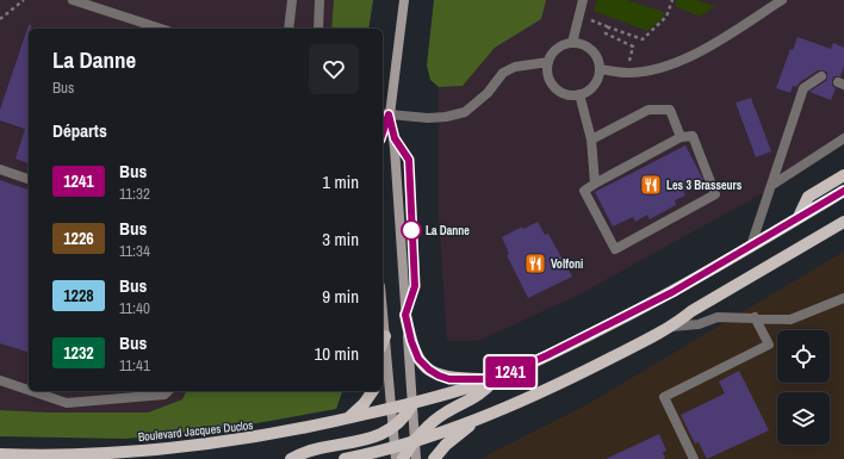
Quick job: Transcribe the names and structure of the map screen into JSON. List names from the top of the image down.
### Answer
{
  "streets": {
    "main road": ["Boulevard Jacques Duclos"]
  },
  "places": {
    "restaurant": ["Les 3 Brasseurs", "Volfoni"],
    "other": ["La Danne"]
  },
  "lines": ["bus line 1241"],
  "page": {
    "on_map": "1241",
    "heading": [
      ["La Danne", "Bus"],
      "Départs"
    ],
    "list": [
      {
        "mark": "1241",
        "name": "Bus",
        "note": "11:32",
        "value": "1 min"
      },
      {
        "mark": "1226",
        "name": "Bus",
        "note": "11:34",
        "value": "3 min"
      },
      {
        "mark": "1228",
        "name": "Bus",
        "note": "11:40",
        "value": "9 min"
      },
      {
        "mark": "1232",
        "name": "Bus",
        "note": "11:41",
        "value": "10 min"
      }
    ]
  }
}
